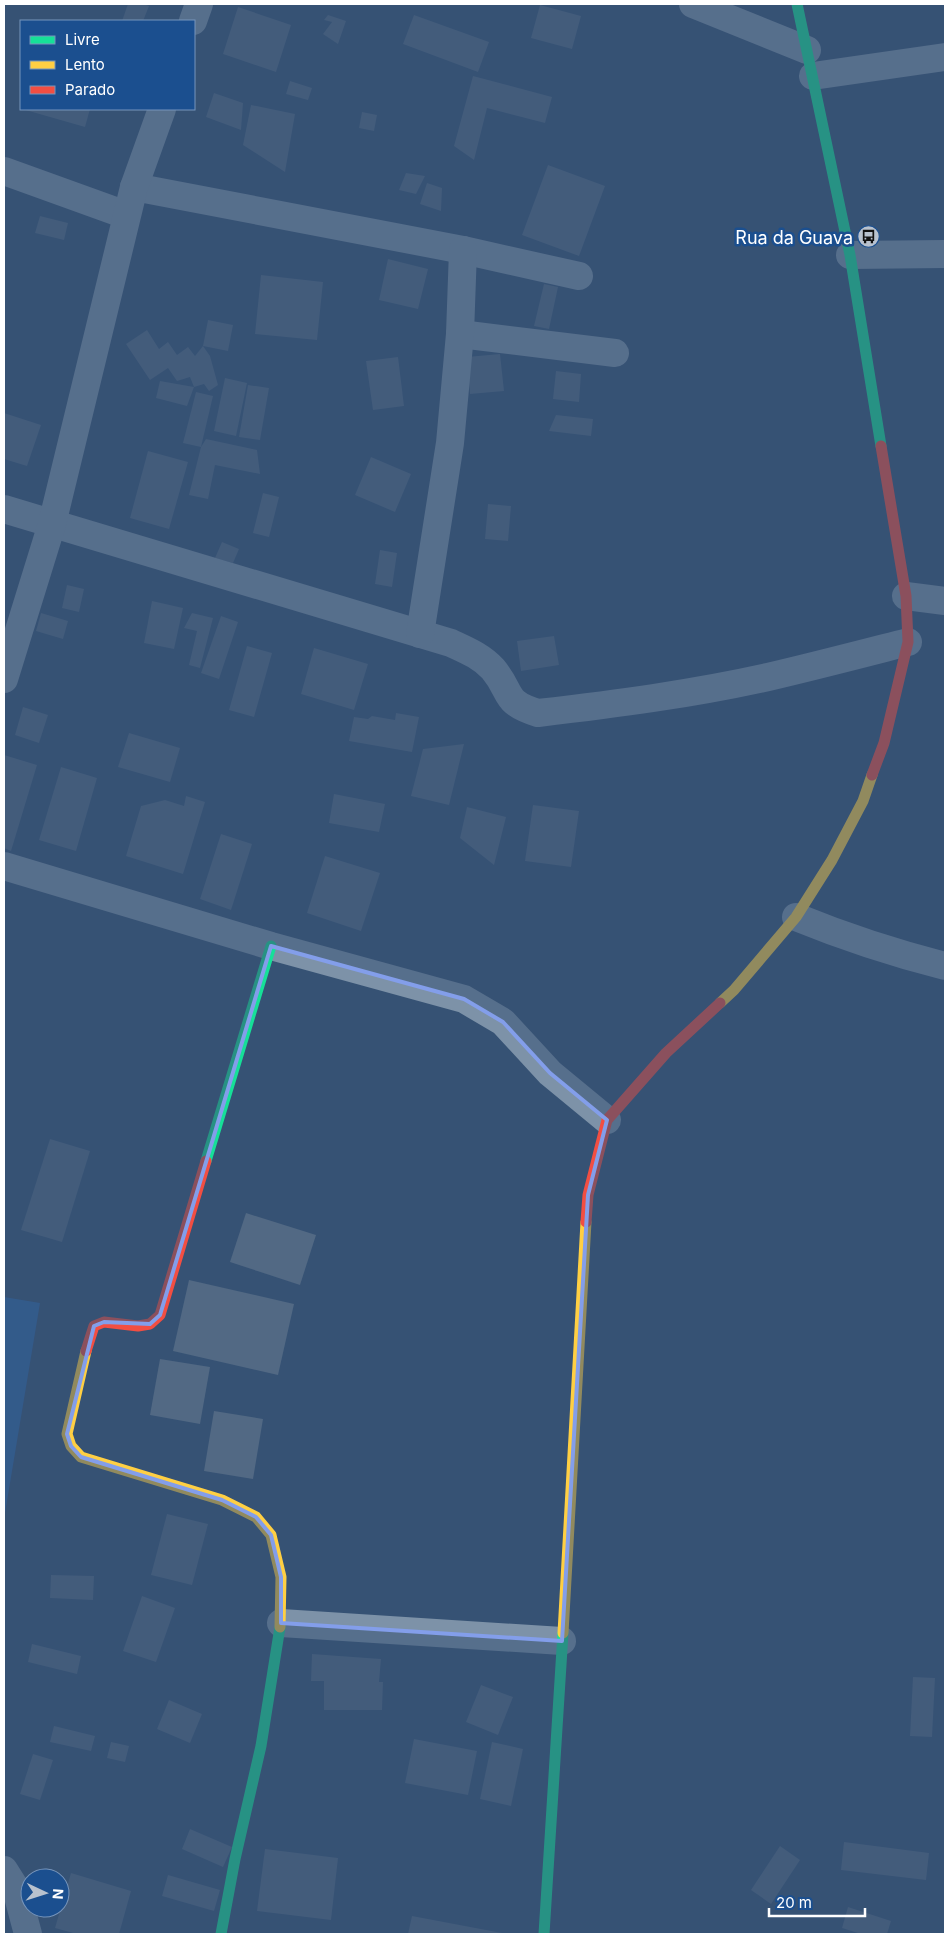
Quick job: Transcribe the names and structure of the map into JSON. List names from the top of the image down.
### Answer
{
  "places": {
    "bus stop": ["Rua da Guava"]
  },
  "legend": ["Livre", "Lento", "Parado"],
  "scale_bar": "20 m",
  "north": "right"
}
